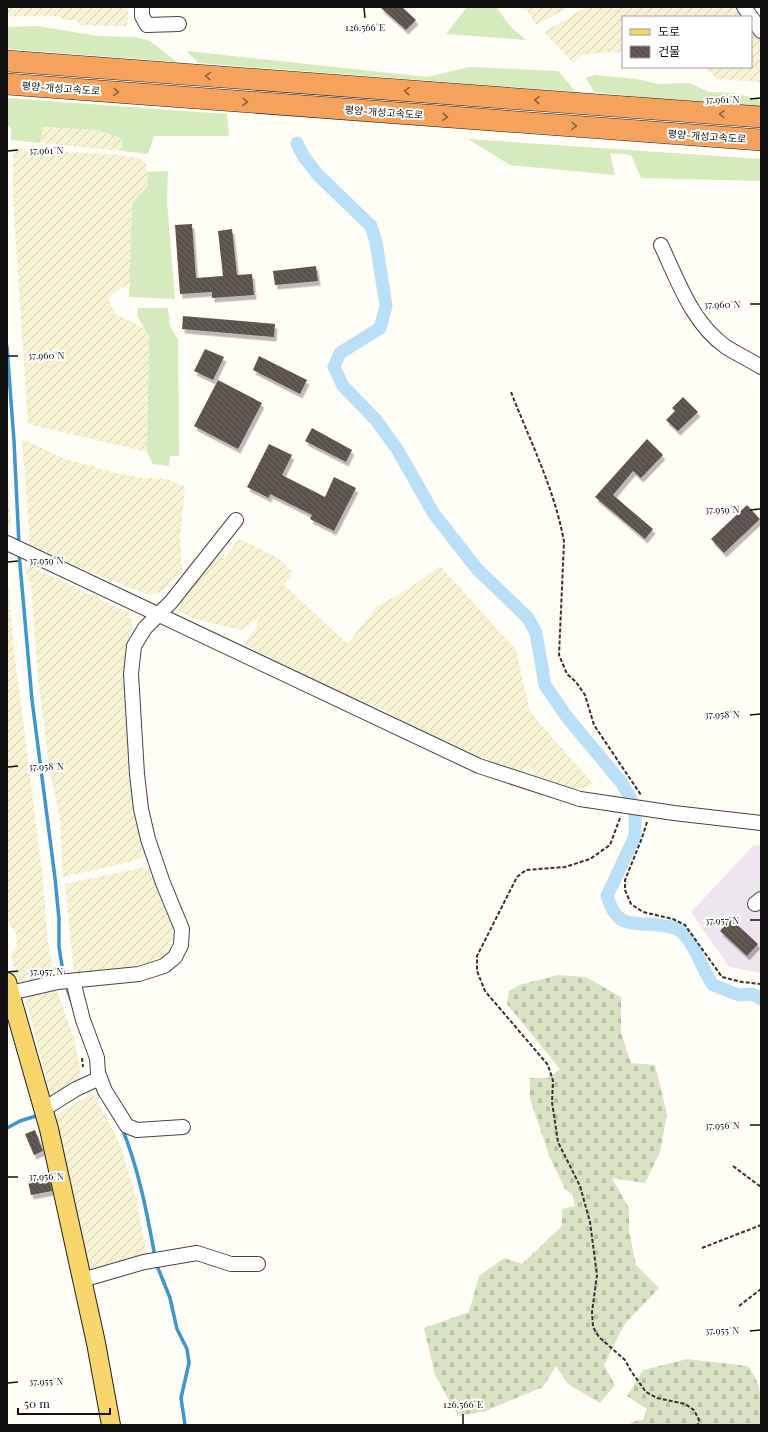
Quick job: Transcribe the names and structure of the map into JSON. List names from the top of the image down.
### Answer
{
  "streets": {
    "highway": ["평양-개성고속도로"]
  },
  "legend": ["도로", "건물"],
  "scale_bar": "50 m",
  "coordinates": [
    "126.566°E",
    "37.961°N",
    "37.960°N",
    "37.959°N",
    "37.958°N",
    "37.957°N",
    "37.956°N",
    "37.955°N"
  ]
}
